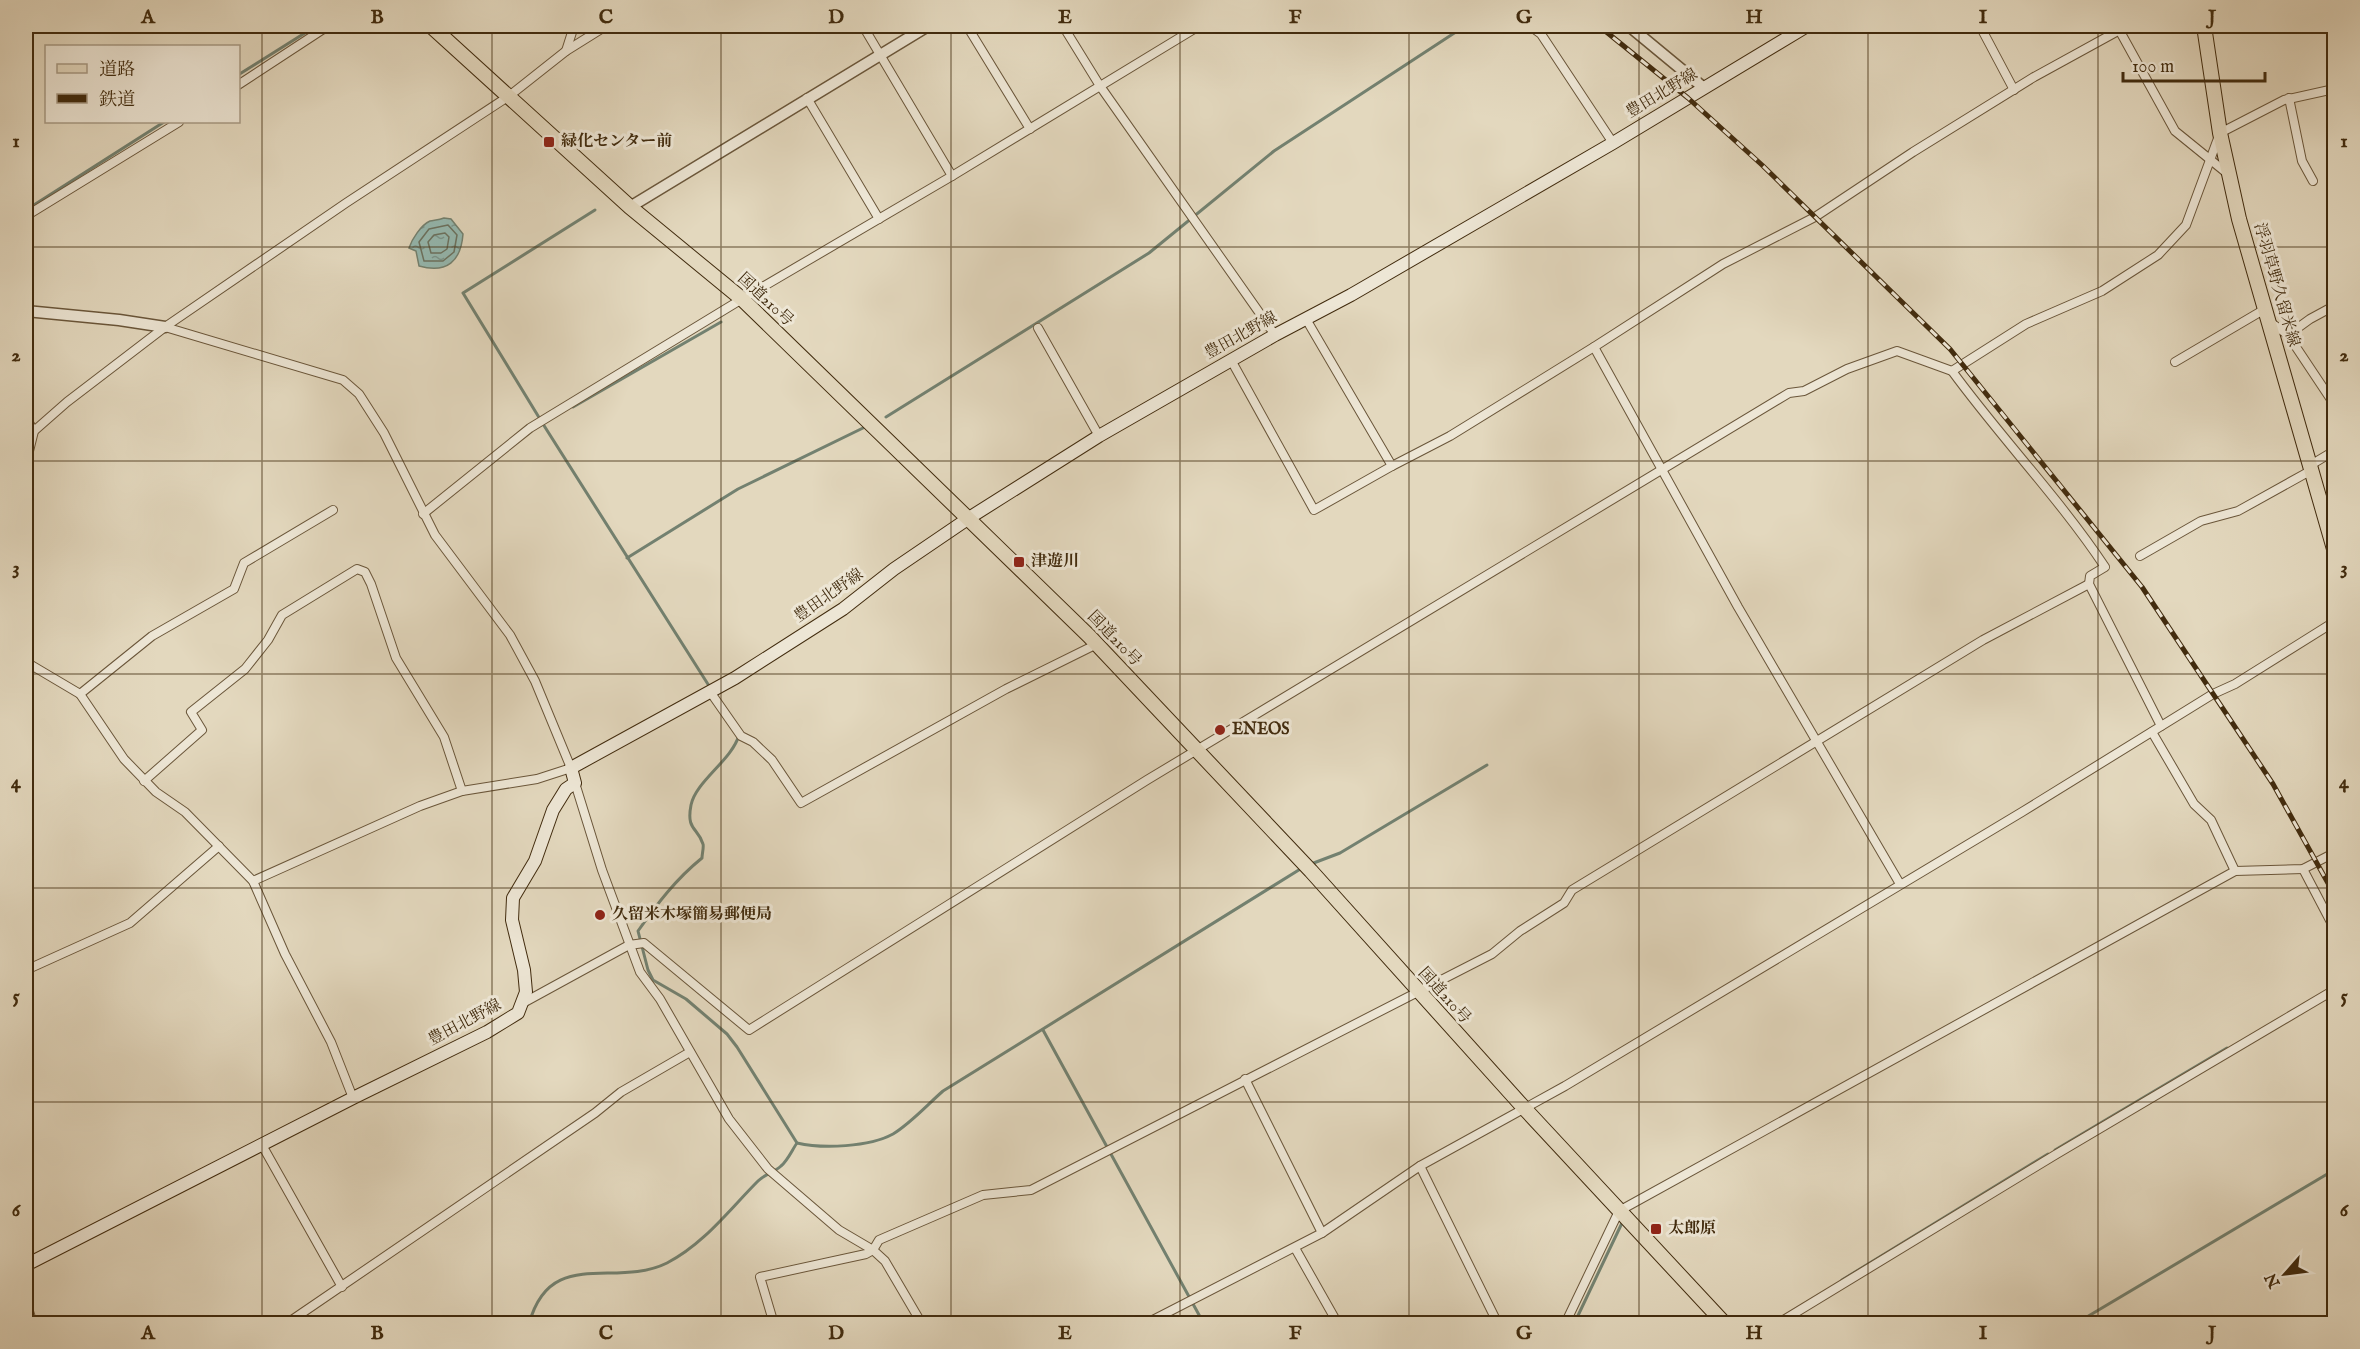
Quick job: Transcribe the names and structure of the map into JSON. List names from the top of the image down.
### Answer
{
  "streets": {
    "main road": ["豊田北野線", "浮羽草野久留米線", "国道210号"]
  },
  "crossings": [
    ["豊田北野線", "国道210号"]
  ],
  "places": {
    "transit": ["緑化センター前", "津遊川", "太郎原"],
    "other": ["ENEOS", "久留米木塚簡易郵便局"]
  },
  "legend": ["道路", "鉄道"],
  "scale_bar": "100 m",
  "north": "bottom left",
  "grid": {
    "columns": [
      "A",
      "B",
      "C",
      "D",
      "E",
      "F",
      "G",
      "H",
      "I",
      "J"
    ],
    "rows": [
      "1",
      "2",
      "3",
      "4",
      "5",
      "6"
    ]
  }
}
